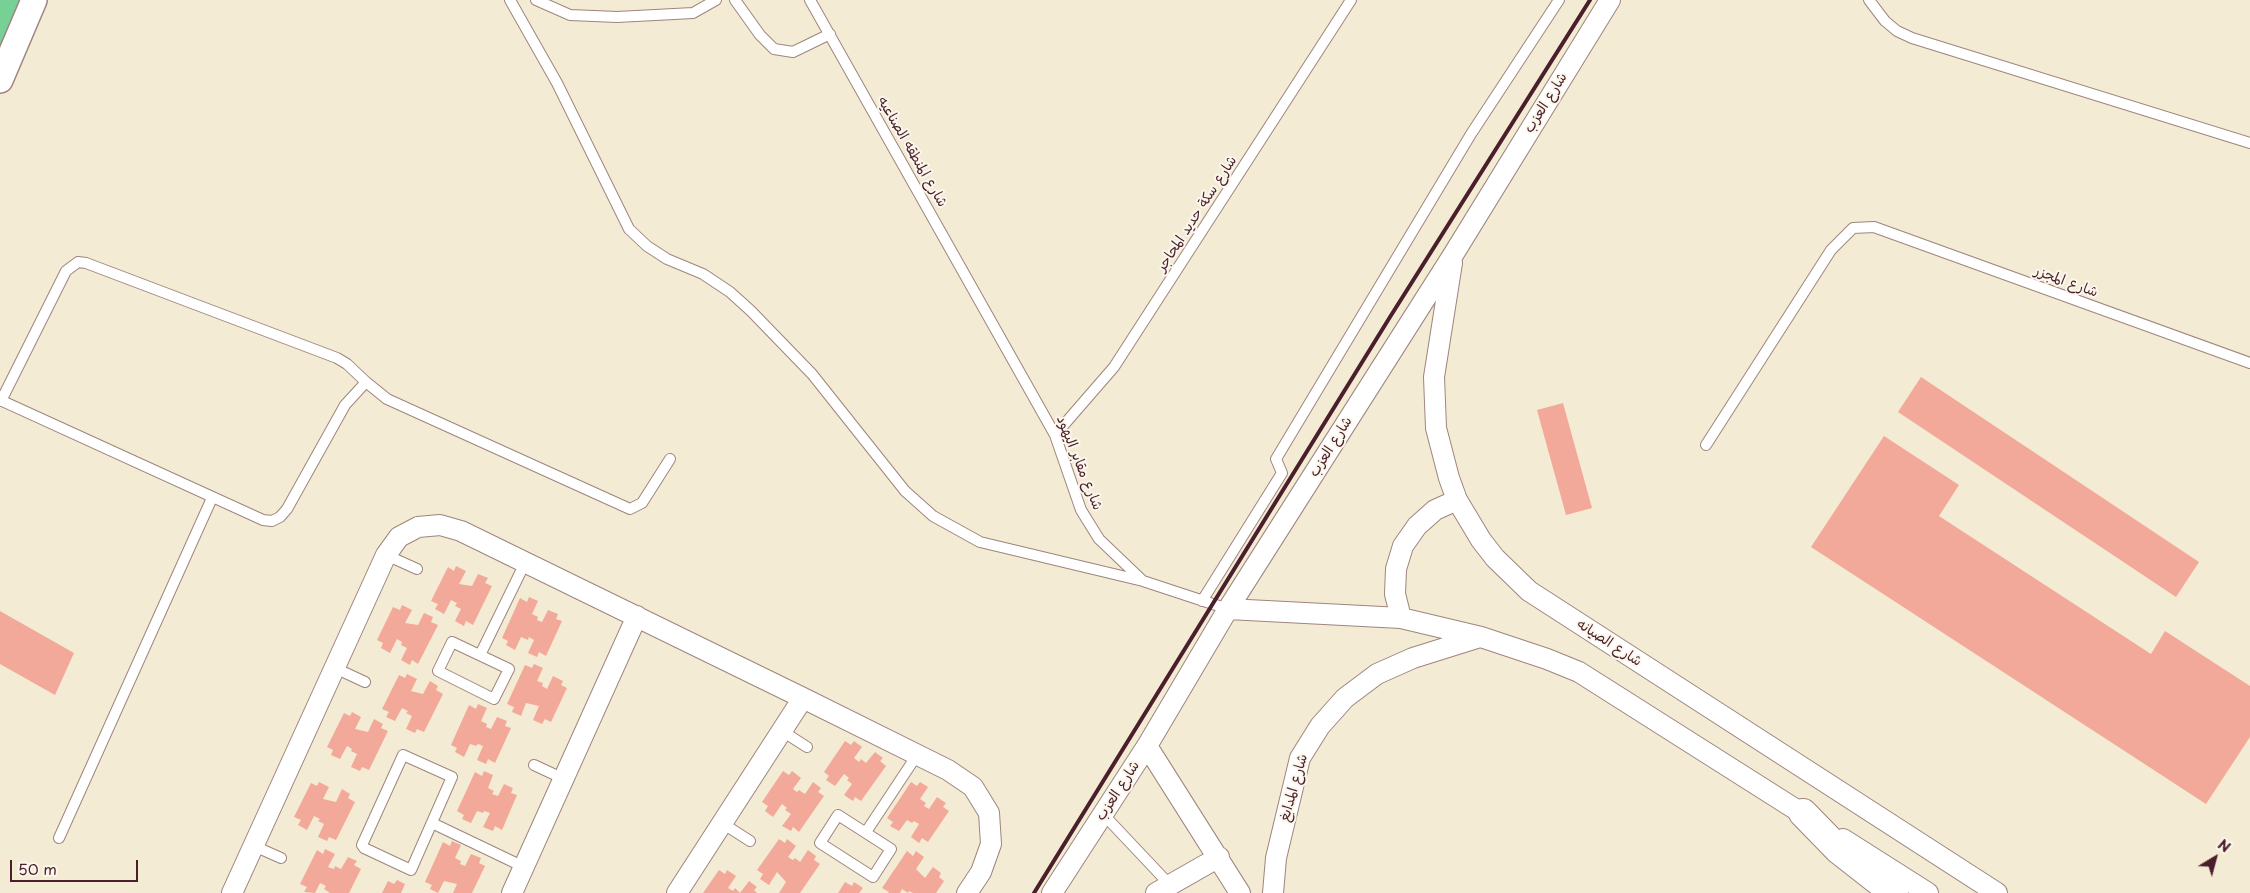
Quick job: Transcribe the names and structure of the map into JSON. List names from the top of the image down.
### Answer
{
  "streets": {
    "street": ["شارع العزب", "شارع الصيانه", "شارع المدابغ"],
    "lane": [
      "شارع المنطقه الصناعيه",
      "شارع سكة حديد المحاجر",
      "شارع المجزر",
      "شارع مقابر اليهود"
    ]
  },
  "crossings": [
    ["شارع العزب", "شارع مقابر اليهود"],
    ["شارع العزب", "شارع الصيانه"],
    ["شارع المنطقه الصناعيه", "شارع مقابر اليهود"],
    ["شارع سكة حديد المحاجر", "شارع مقابر اليهود"]
  ],
  "scale_bar": "50 m",
  "north": "top right"
}
